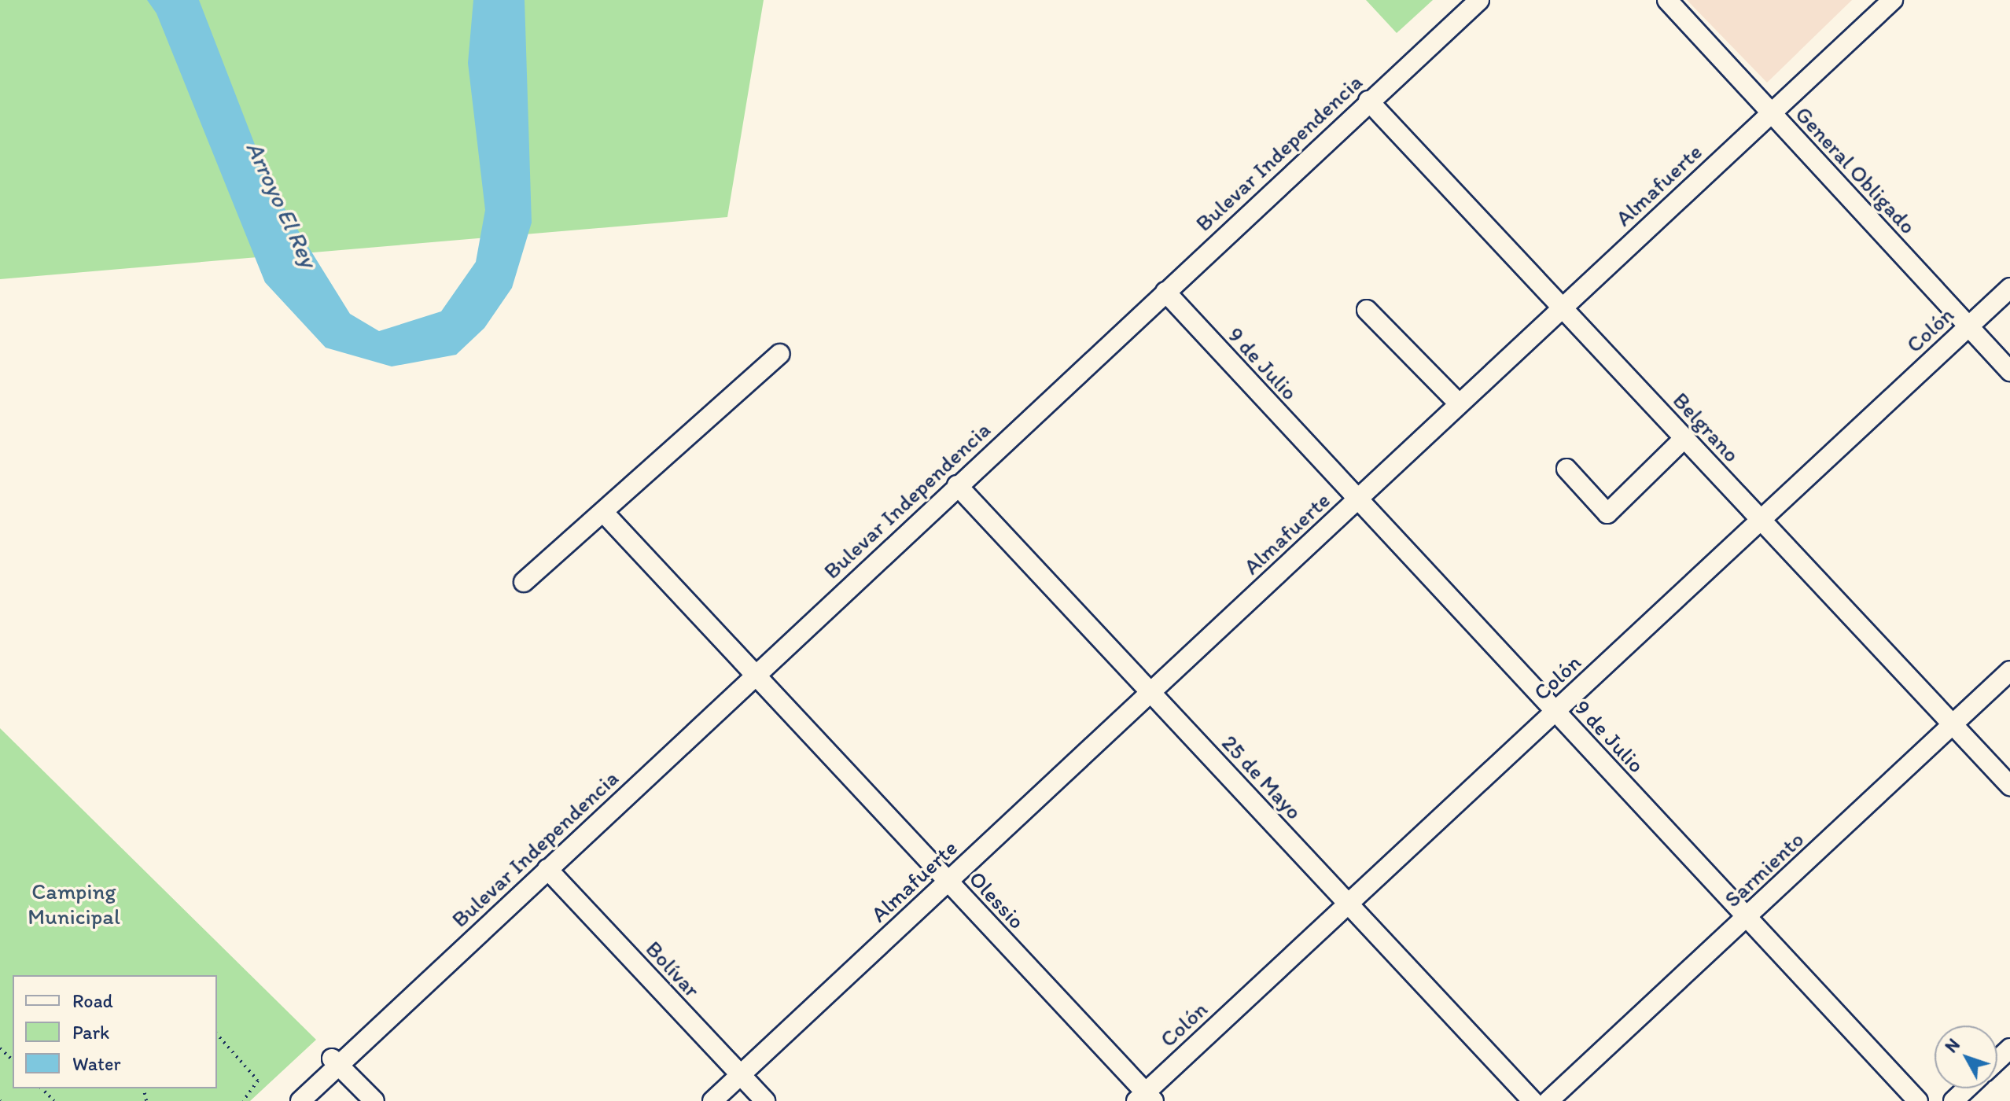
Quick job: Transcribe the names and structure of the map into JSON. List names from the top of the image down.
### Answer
{
  "streets": {
    "street": [
      "Bulevar Independencia",
      "General Obligado",
      "Almafuerte",
      "Colón",
      "9 de Julio",
      "Belgrano",
      "25 de Mayo",
      "Sarmiento",
      "Olessio",
      "Bolívar"
    ]
  },
  "crossings": [
    ["Bulevar Independencia", "9 de Julio"],
    ["Bulevar Independencia", "Belgrano"],
    ["Bulevar Independencia", "25 de Mayo"],
    ["Bulevar Independencia", "Olessio"],
    ["Bulevar Independencia", "Bolívar"],
    ["General Obligado", "Almafuerte"],
    ["General Obligado", "Colón"],
    ["Almafuerte", "9 de Julio"],
    ["Almafuerte", "Belgrano"],
    ["Almafuerte", "25 de Mayo"],
    ["Almafuerte", "Olessio"],
    ["Almafuerte", "Bolívar"],
    ["Colón", "9 de Julio"],
    ["Colón", "Belgrano"],
    ["Colón", "25 de Mayo"],
    ["Colón", "Olessio"],
    ["9 de Julio", "Sarmiento"],
    ["Belgrano", "Sarmiento"]
  ],
  "water": ["Arroyo El Rey"],
  "parks": ["Camping Municipal"],
  "legend": ["Road", "Park", "Water"],
  "north": "top left"
}
